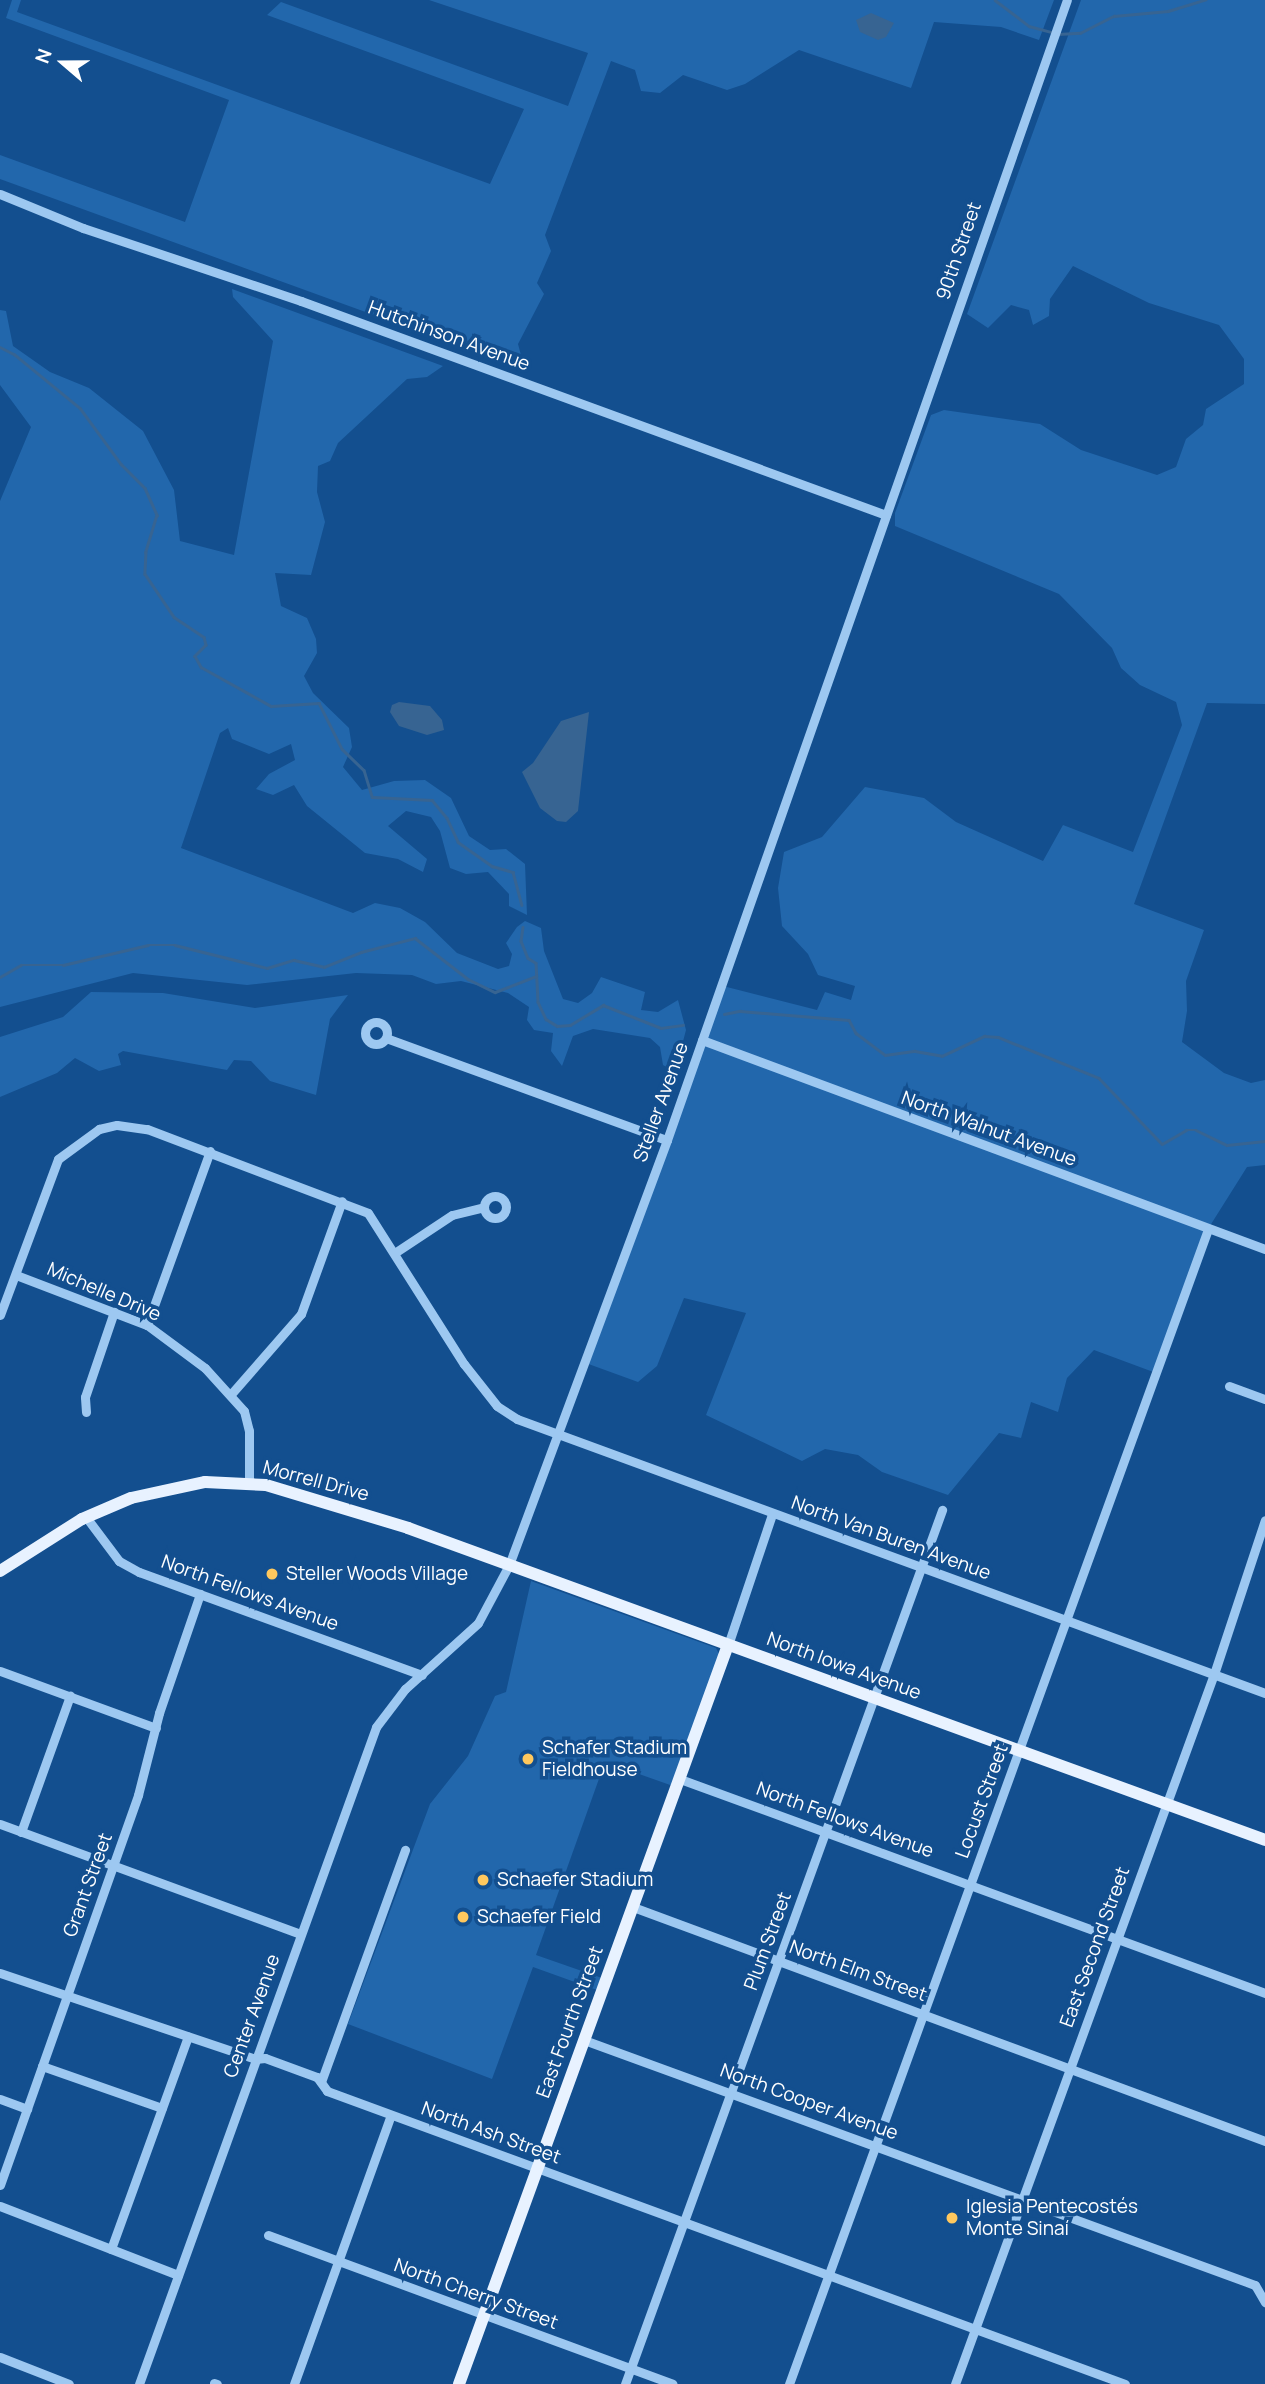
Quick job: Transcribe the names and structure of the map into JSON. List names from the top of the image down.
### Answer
{
  "streets": {
    "main road": ["Morrell Drive", "North Iowa Avenue", "East Fourth Street"],
    "street": [
      "90th Street",
      "Hutchinson Avenue",
      "Steller Avenue",
      "North Walnut Avenue",
      "Michelle Drive",
      "North Van Buren Avenue",
      "North Fellows Avenue",
      "Locust Street",
      "Grant Street",
      "Plum Street",
      "East Second Street",
      "North Elm Street",
      "Center Avenue",
      "North Cooper Avenue",
      "North Ash Street",
      "North Cherry Street"
    ]
  },
  "crossings": [
    ["90th Street", "Hutchinson Avenue"],
    ["90th Street", "Steller Avenue"],
    ["Hutchinson Avenue", "Steller Avenue"],
    ["Steller Avenue", "North Walnut Avenue"],
    ["Steller Avenue", "Morrell Drive"],
    ["Steller Avenue", "North Van Buren Avenue"],
    ["Steller Avenue", "North Fellows Avenue"],
    ["Steller Avenue", "North Iowa Avenue"],
    ["Steller Avenue", "Center Avenue"],
    ["North Walnut Avenue", "Locust Street"],
    ["Michelle Drive", "Morrell Drive"],
    ["Michelle Drive", "North Van Buren Avenue"],
    ["Morrell Drive", "North Fellows Avenue"],
    ["Morrell Drive", "North Iowa Avenue"],
    ["North Van Buren Avenue", "Locust Street"],
    ["North Van Buren Avenue", "Plum Street"],
    ["North Van Buren Avenue", "East Second Street"],
    ["North Van Buren Avenue", "East Fourth Street"],
    ["North Fellows Avenue", "Locust Street"],
    ["North Fellows Avenue", "Grant Street"],
    ["North Fellows Avenue", "Plum Street"],
    ["North Fellows Avenue", "East Second Street"],
    ["North Fellows Avenue", "Center Avenue"],
    ["North Fellows Avenue", "East Fourth Street"],
    ["North Iowa Avenue", "Locust Street"],
    ["North Iowa Avenue", "Plum Street"],
    ["North Iowa Avenue", "East Second Street"],
    ["North Iowa Avenue", "East Fourth Street"],
    ["Locust Street", "North Elm Street"],
    ["Locust Street", "North Cooper Avenue"],
    ["Locust Street", "North Ash Street"],
    ["Grant Street", "North Ash Street"],
    ["Plum Street", "North Elm Street"],
    ["Plum Street", "North Cooper Avenue"],
    ["Plum Street", "North Ash Street"],
    ["Plum Street", "North Cherry Street"],
    ["East Second Street", "North Elm Street"],
    ["East Second Street", "North Cooper Avenue"],
    ["East Second Street", "North Ash Street"],
    ["North Elm Street", "East Fourth Street"],
    ["Center Avenue", "North Ash Street"],
    ["East Fourth Street", "North Cooper Avenue"],
    ["East Fourth Street", "North Ash Street"],
    ["East Fourth Street", "North Cherry Street"]
  ],
  "places": [
    "Steller Woods Village",
    "Schafer Stadium Fieldhouse",
    "Schaefer Stadium",
    "Schaefer Field",
    "Iglesia Pentecostés Monte Sinaí"
  ],
  "north": "left"
}
